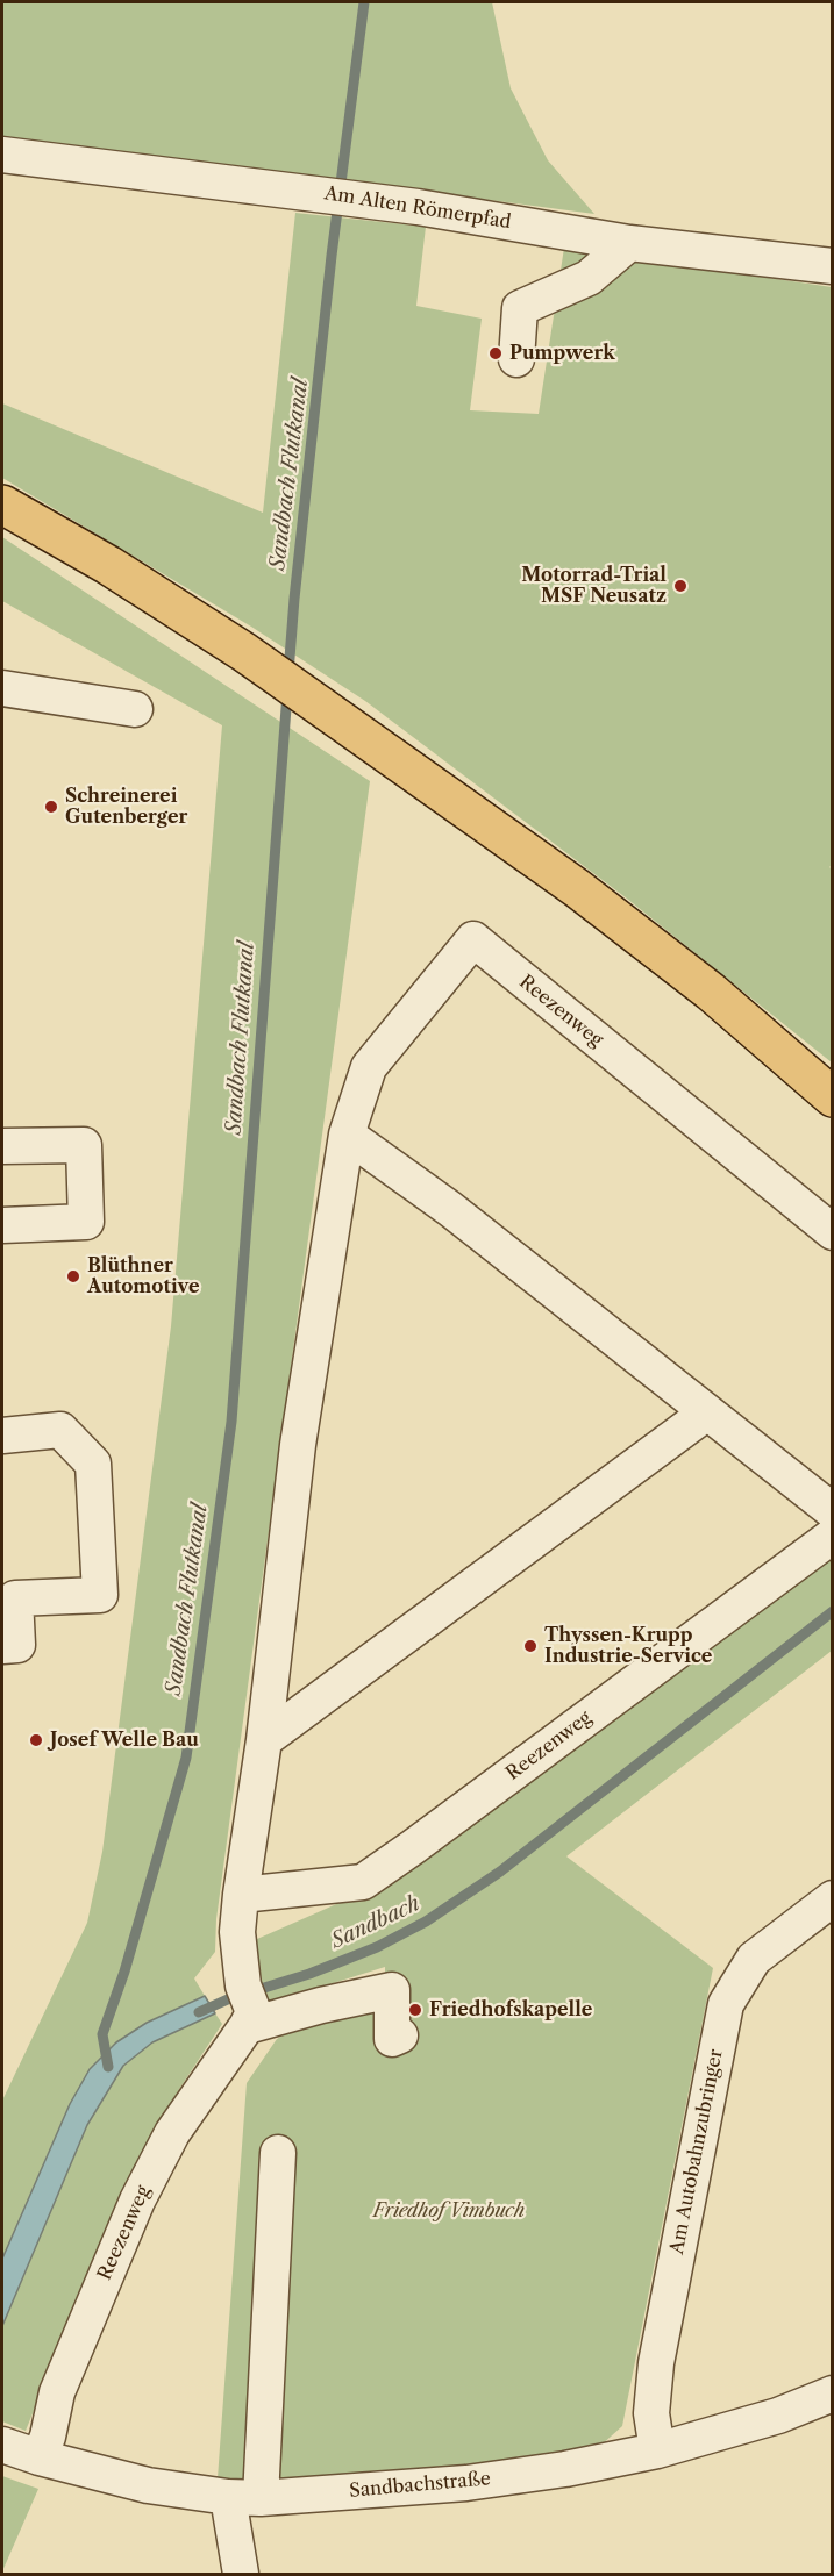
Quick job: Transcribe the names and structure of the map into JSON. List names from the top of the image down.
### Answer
{
  "streets": {
    "street": [
      "Am Alten Römerpfad",
      "Reezenweg",
      "Am Autobahnzubringer",
      "Sandbachstraße"
    ]
  },
  "crossings": [
    ["Reezenweg", "Sandbachstraße"],
    ["Am Autobahnzubringer", "Sandbachstraße"]
  ],
  "water": ["Sandbach Flutkanal", "Sandbach"],
  "parks": ["Friedhof Vimbuch"],
  "places": [
    "Pumpwerk",
    "Motorrad-Trial MSF Neusatz",
    "Schreinerei Gutenberger",
    "Blüthner Automotive",
    "Thyssen-Krupp Industrie-Service",
    "Josef Welle Bau",
    "Friedhofskapelle"
  ]
}
